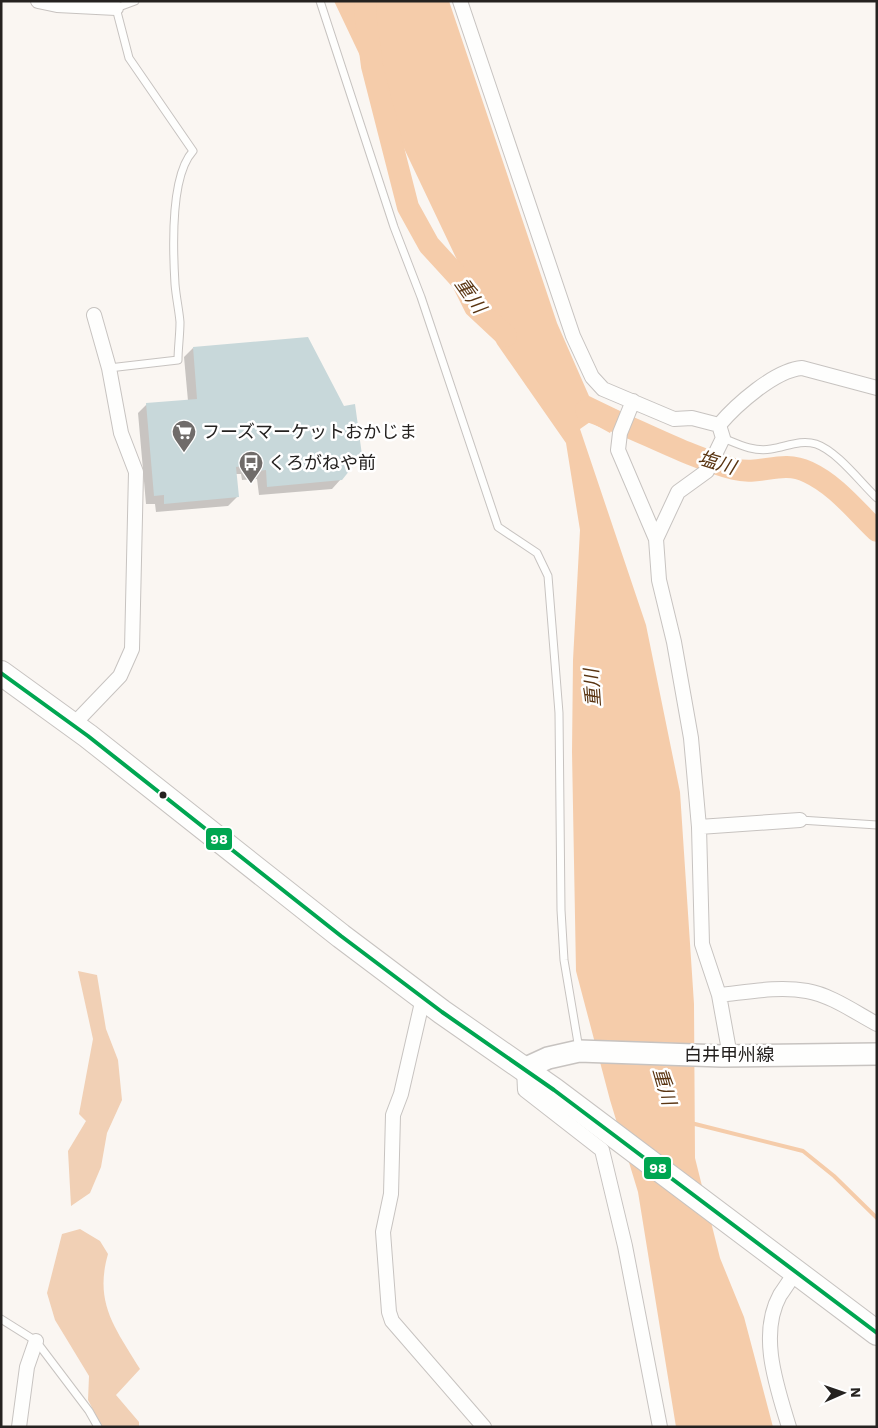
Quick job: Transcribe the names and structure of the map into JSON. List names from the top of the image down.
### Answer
{
  "streets": {
    "main road": ["白井甲州線"]
  },
  "water": ["重川", "塩川"],
  "places": {
    "supermarket": ["フーズマーケットおかじま"],
    "bus stop": ["くろがねや前"]
  },
  "lines": ["transit line 98"],
  "north": "right"
}
